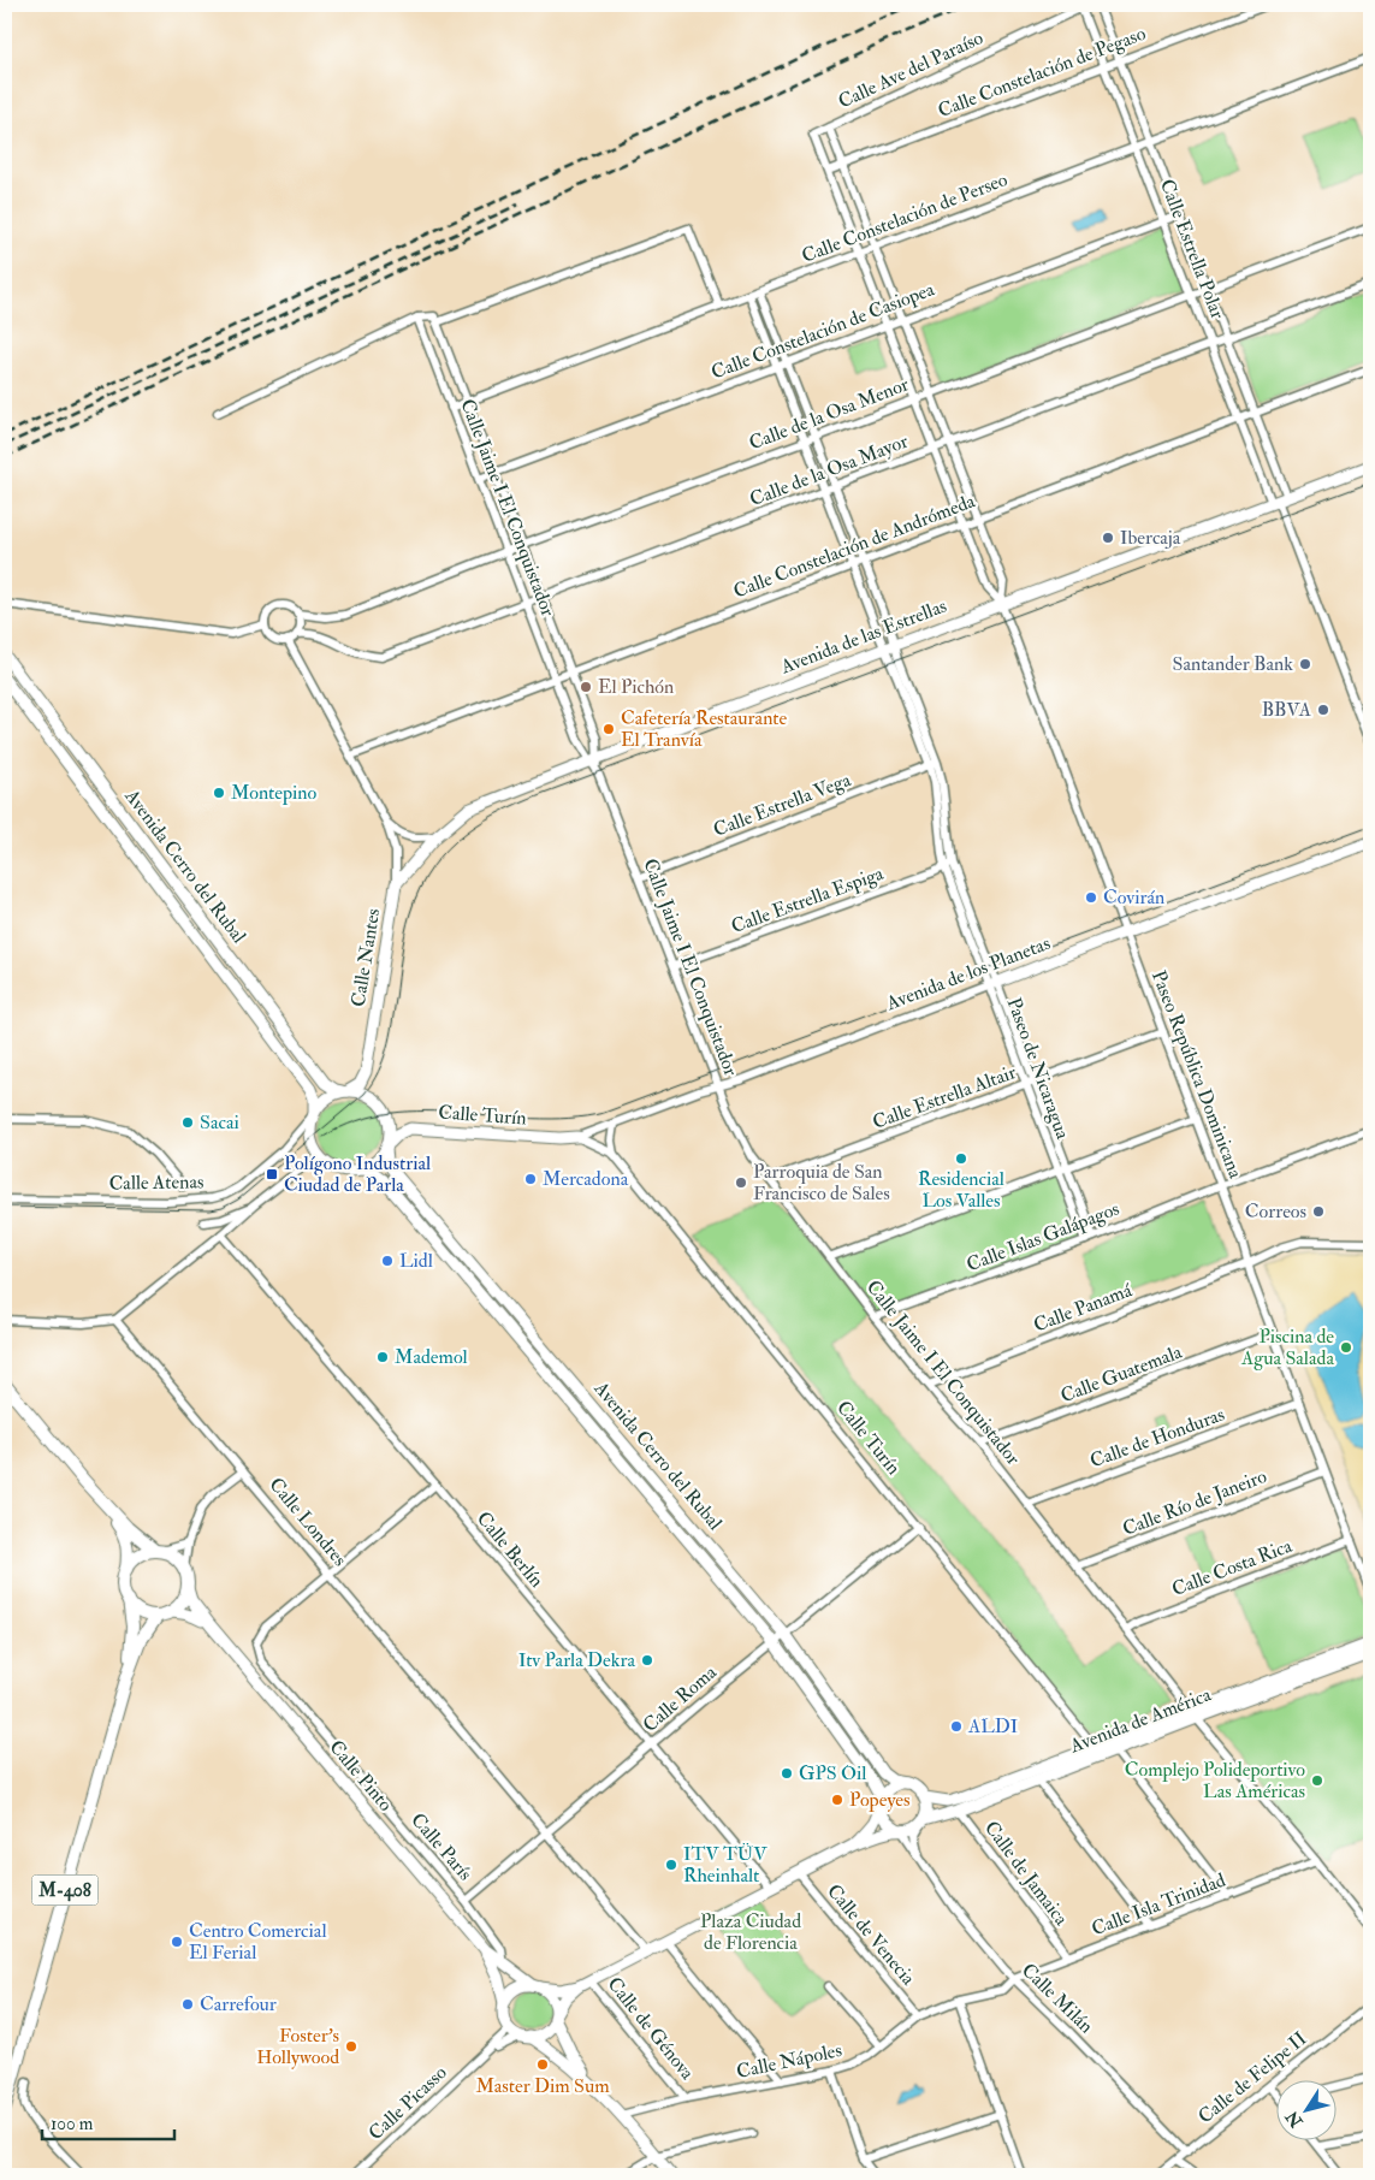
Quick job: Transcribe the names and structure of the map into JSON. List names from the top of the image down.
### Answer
{
  "streets": {
    "main road": ["M-408"],
    "street": [
      "Calle Ave del Paraíso",
      "Calle Constelación de Pegaso",
      "Calle Constelación de Perseo",
      "Calle Estrella Polar",
      "Calle Constelación de Casiopea",
      "Calle de la Osa Menor",
      "Calle de la Osa Mayor",
      "Calle Jaime I El Conquistador",
      "Calle Constelación de Andrómeda",
      "Avenida de las Estrellas",
      "Calle Estrella Vega",
      "Avenida Cerro del Rubal",
      "Calle Estrella Espiga",
      "Calle Nantes",
      "Avenida de los Planetas",
      "Paseo de Nicaragua",
      "Paseo República Dominicana",
      "Calle Estrella Altair",
      "Calle Turín",
      "Calle Atenas",
      "Calle Islas Galápagos",
      "Calle Panamá",
      "Calle Guatemala",
      "Calle de Honduras",
      "Calle Río de Janeiro",
      "Calle Londres",
      "Calle Berlín",
      "Calle Costa Rica",
      "Calle Roma",
      "Avenida de América",
      "Calle Pinto",
      "Calle París",
      "Calle de Jamaica",
      "Calle Isla Trinidad",
      "Calle de Venecia",
      "Calle Milán",
      "Calle de Génova",
      "Calle Nápoles",
      "Calle de Felipe II",
      "Calle Picasso"
    ]
  },
  "crossings": [
    ["Calle Ave del Paraíso", "Calle Estrella Polar"],
    ["Calle Ave del Paraíso", "Paseo República Dominicana"],
    ["Calle Constelación de Pegaso", "Calle Estrella Polar"],
    ["Calle Constelación de Pegaso", "Paseo República Dominicana"],
    ["Calle Constelación de Perseo", "Calle Estrella Polar"],
    ["Calle Constelación de Perseo", "Calle Jaime I El Conquistador"],
    ["Calle Constelación de Perseo", "Paseo de Nicaragua"],
    ["Calle Constelación de Perseo", "Paseo República Dominicana"],
    ["Calle Estrella Polar", "Calle Constelación de Casiopea"],
    ["Calle Estrella Polar", "Calle de la Osa Menor"],
    ["Calle Estrella Polar", "Calle de la Osa Mayor"],
    ["Calle Estrella Polar", "Calle Constelación de Andrómeda"],
    ["Calle Estrella Polar", "Avenida de las Estrellas"],
    ["Calle Constelación de Casiopea", "Calle Jaime I El Conquistador"],
    ["Calle Constelación de Casiopea", "Paseo de Nicaragua"],
    ["Calle Constelación de Casiopea", "Paseo República Dominicana"],
    ["Calle de la Osa Menor", "Calle de la Osa Mayor"],
    ["Calle de la Osa Menor", "Calle Jaime I El Conquistador"],
    ["Calle de la Osa Menor", "Calle Nantes"],
    ["Calle de la Osa Menor", "Paseo de Nicaragua"],
    ["Calle de la Osa Menor", "Paseo República Dominicana"],
    ["Calle de la Osa Mayor", "Calle Jaime I El Conquistador"],
    ["Calle de la Osa Mayor", "Calle Nantes"],
    ["Calle de la Osa Mayor", "Paseo de Nicaragua"],
    ["Calle de la Osa Mayor", "Paseo República Dominicana"],
    ["Calle Jaime I El Conquistador", "Calle Constelación de Andrómeda"],
    ["Calle Jaime I El Conquistador", "Avenida de las Estrellas"],
    ["Calle Jaime I El Conquistador", "Calle Estrella Vega"],
    ["Calle Jaime I El Conquistador", "Calle Estrella Espiga"],
    ["Calle Jaime I El Conquistador", "Avenida de los Planetas"],
    ["Calle Jaime I El Conquistador", "Calle Estrella Altair"],
    ["Calle Jaime I El Conquistador", "Calle Islas Galápagos"],
    ["Calle Jaime I El Conquistador", "Calle Panamá"],
    ["Calle Jaime I El Conquistador", "Calle Guatemala"],
    ["Calle Jaime I El Conquistador", "Calle de Honduras"],
    ["Calle Jaime I El Conquistador", "Calle Río de Janeiro"],
    ["Calle Jaime I El Conquistador", "Calle Costa Rica"],
    ["Calle Jaime I El Conquistador", "Avenida de América"],
    ["Calle Jaime I El Conquistador", "Calle Isla Trinidad"],
    ["Calle Constelación de Andrómeda", "Calle Nantes"],
    ["Calle Constelación de Andrómeda", "Paseo de Nicaragua"],
    ["Calle Constelación de Andrómeda", "Paseo República Dominicana"],
    ["Avenida de las Estrellas", "Calle Nantes"],
    ["Avenida de las Estrellas", "Paseo de Nicaragua"],
    ["Avenida de las Estrellas", "Paseo República Dominicana"],
    ["Calle Estrella Vega", "Paseo de Nicaragua"],
    ["Avenida Cerro del Rubal", "Calle Nantes"],
    ["Avenida Cerro del Rubal", "Calle Turín"],
    ["Avenida Cerro del Rubal", "Calle Atenas"],
    ["Avenida Cerro del Rubal", "Calle Roma"],
    ["Avenida Cerro del Rubal", "Avenida de América"],
    ["Avenida Cerro del Rubal", "Calle Milán"],
    ["Calle Estrella Espiga", "Paseo de Nicaragua"],
    ["Calle Nantes", "Calle Turín"],
    ["Calle Nantes", "Calle Atenas"],
    ["Avenida de los Planetas", "Paseo de Nicaragua"],
    ["Avenida de los Planetas", "Paseo República Dominicana"],
    ["Avenida de los Planetas", "Calle Turín"],
    ["Paseo de Nicaragua", "Calle Estrella Altair"],
    ["Paseo de Nicaragua", "Calle Islas Galápagos"],
    ["Paseo República Dominicana", "Calle Estrella Altair"],
    ["Paseo República Dominicana", "Calle Islas Galápagos"],
    ["Paseo República Dominicana", "Calle Panamá"],
    ["Paseo República Dominicana", "Calle Guatemala"],
    ["Paseo República Dominicana", "Calle de Honduras"],
    ["Paseo República Dominicana", "Calle Río de Janeiro"],
    ["Paseo República Dominicana", "Calle Costa Rica"],
    ["Calle Turín", "Calle Atenas"],
    ["Calle Turín", "Calle Roma"],
    ["Calle Turín", "Avenida de América"],
    ["Calle Londres", "Calle Roma"],
    ["Calle Londres", "Calle París"],
    ["Calle Berlín", "Calle Roma"],
    ["Calle Roma", "Calle París"],
    ["Avenida de América", "Calle de Jamaica"],
    ["Avenida de América", "Calle Milán"],
    ["Calle Pinto", "Calle París"],
    ["Calle Pinto", "M-408"],
    ["Calle Pinto", "Calle Picasso"],
    ["Calle de Jamaica", "Calle Isla Trinidad"],
    ["Calle Isla Trinidad", "Calle Milán"],
    ["Calle Isla Trinidad", "Calle Nápoles"],
    ["Calle de Venecia", "Calle Nápoles"],
    ["Calle Milán", "Calle Nápoles"],
    ["Calle Milán", "Calle de Felipe II"],
    ["Calle de Génova", "Calle Nápoles"]
  ],
  "parks": ["Plaza Ciudad de Florencia"],
  "places": {
    "other": [
      "Ibercaja",
      "Santander Bank",
      "El Pichón",
      "BBVA",
      "Cafetería Restaurante El Tranvía",
      "Montepino",
      "Covirán",
      "Sacai",
      "Residencial Los Valles",
      "Mercadona",
      "Parroquia de San Francisco de Sales",
      "Correos",
      "Lidl",
      "Piscina de Agua Salada",
      "Mademol",
      "Itv Parla Dekra",
      "ALDI",
      "GPS Oil",
      "Complejo Polideportivo Las Américas",
      "Popeyes",
      "ITV TÜV Rheinhalt",
      "Centro Comercial El Ferial",
      "Carrefour",
      "Foster's Hollywood",
      "Master Dim Sum"
    ],
    "transit": ["Polígono Industrial Ciudad de Parla"]
  },
  "scale_bar": "100 m",
  "north": "bottom left"
}
